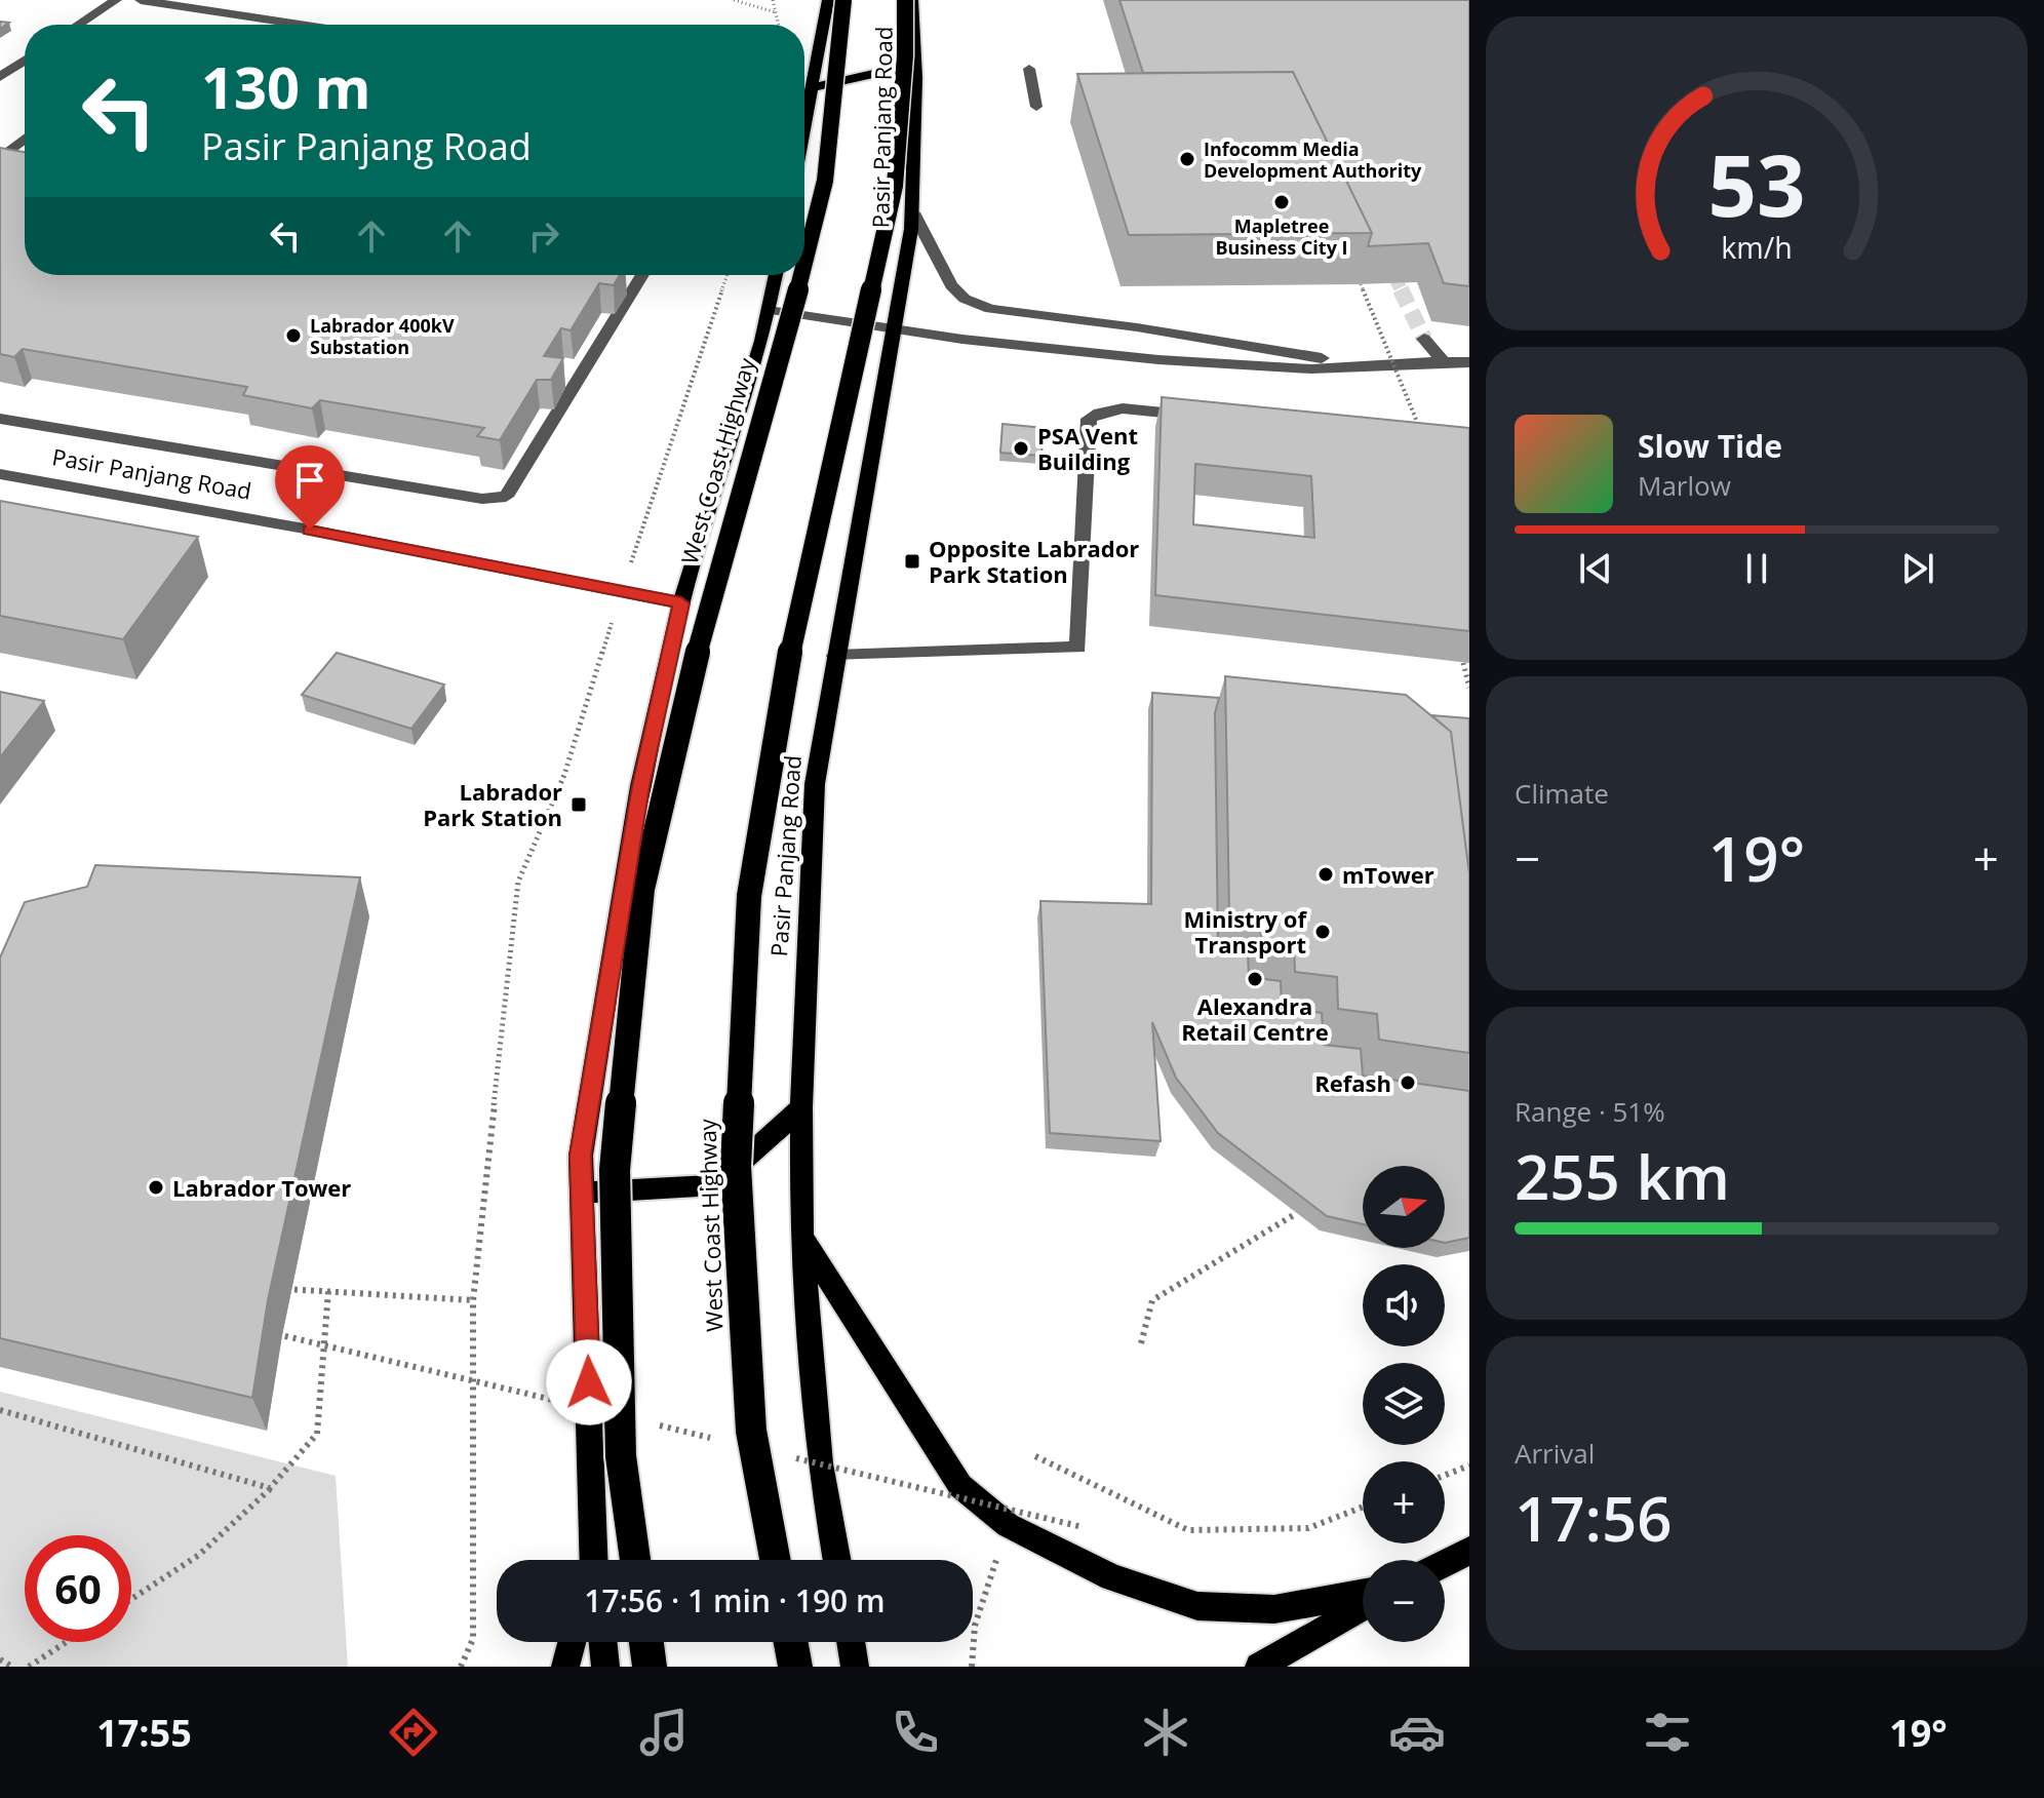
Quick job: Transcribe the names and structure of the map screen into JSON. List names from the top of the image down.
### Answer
{
  "streets": {
    "highway": ["West Coast Highway"],
    "main road": ["Pasir Panjang Road"]
  },
  "places": {
    "other": [
      "Infocomm Media Development Authority",
      "Mapletree Business City I",
      "Labrador 400kV Substation",
      "PSA Vent Building",
      "mTower",
      "Ministry of Transport",
      "Alexandra Retail Centre",
      "Refash",
      "Labrador Tower"
    ],
    "transit": ["Opposite Labrador Park Station", "Labrador Park Station"]
  },
  "north": "right",
  "page": {
    "turn": ["130 m", "Pasir Panjang Road"],
    "song": ["Slow Tide", "Marlow"],
    "tile": [
      "Climate",
      ["Range · 51%", "255 km"],
      ["Arrival", "17:56"]
    ],
    "heat": ["−", "19°", "+"],
    "map_buttons": ["+", "−"],
    "limit": "60",
    "trip": "17:56 · 1 min · 190 m",
    "tabs": ["17:55", "19°"],
    "gauge": ["53", "km/h"]
  }
}
